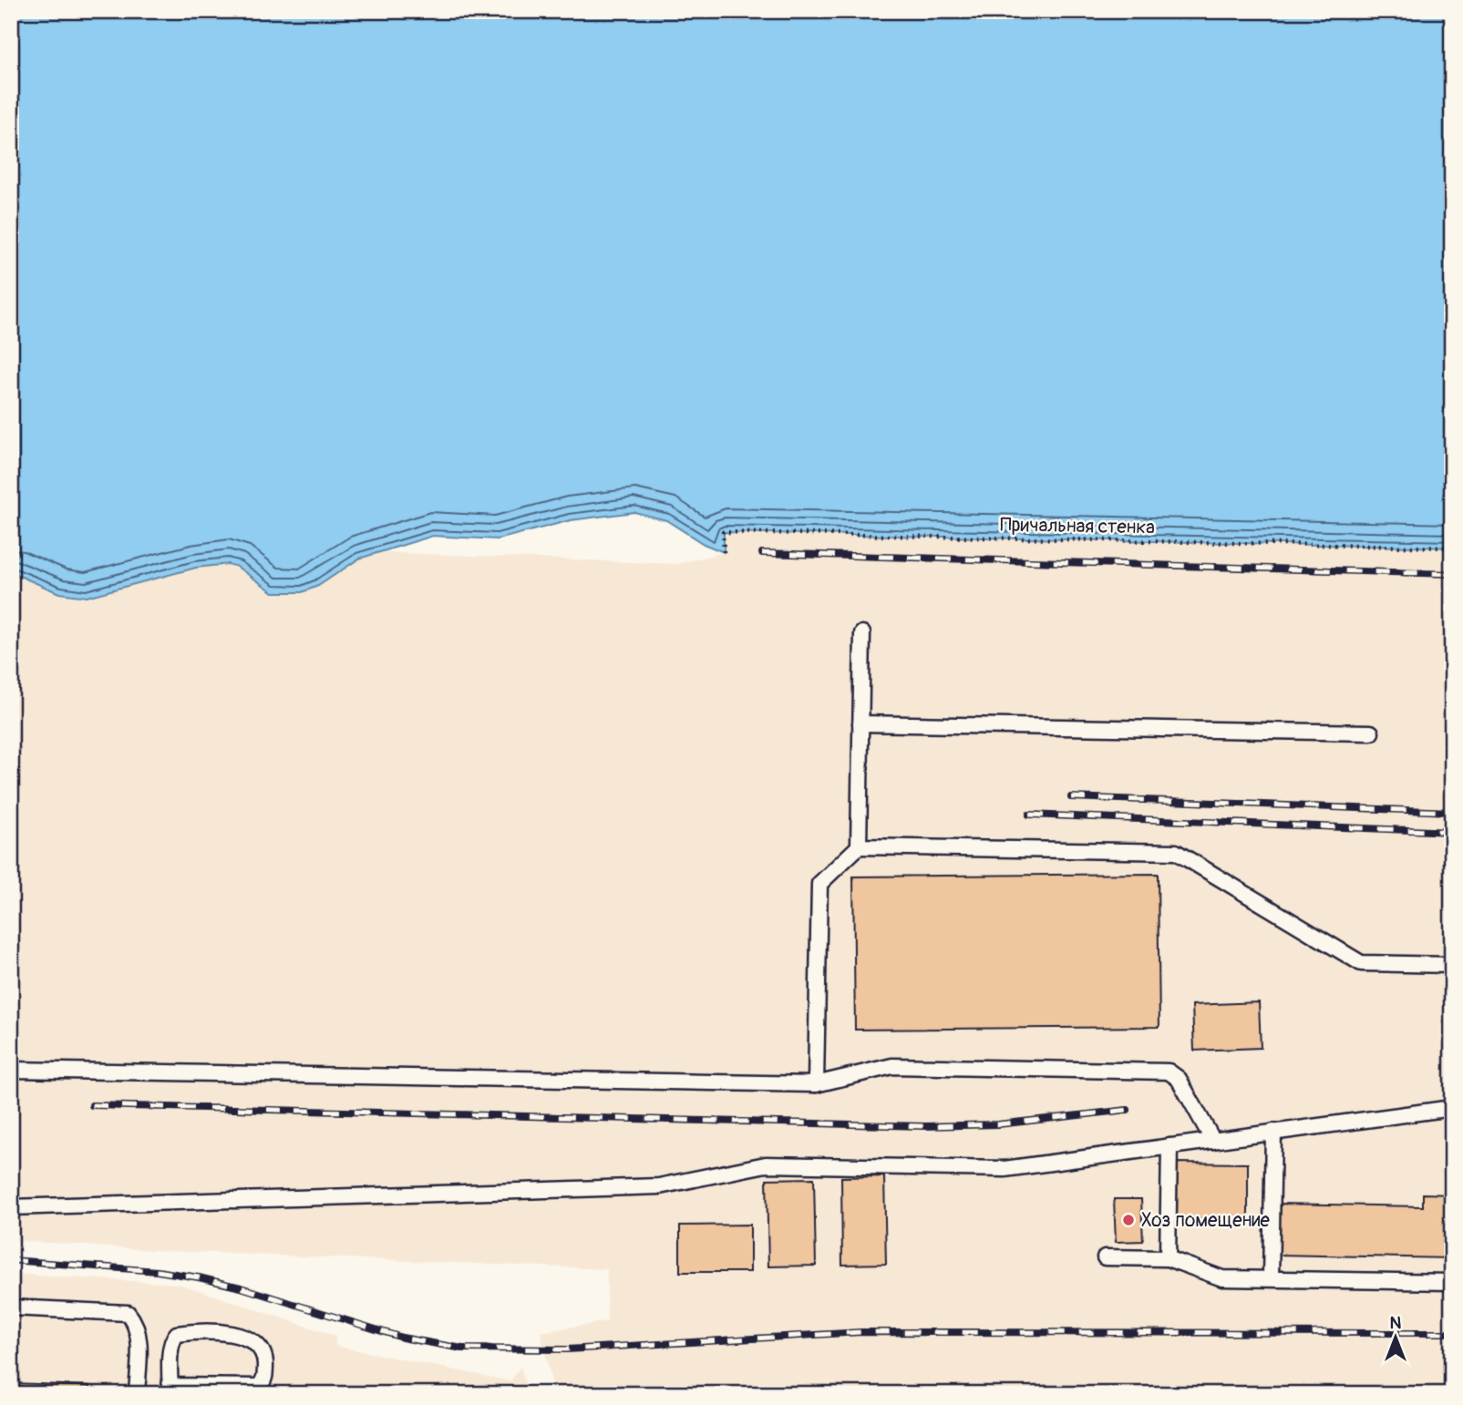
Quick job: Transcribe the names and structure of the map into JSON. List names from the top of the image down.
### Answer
{
  "streets": {
    "path": ["Причальная стенка"]
  },
  "places": ["Хоз помещение"],
  "north": "top"
}
